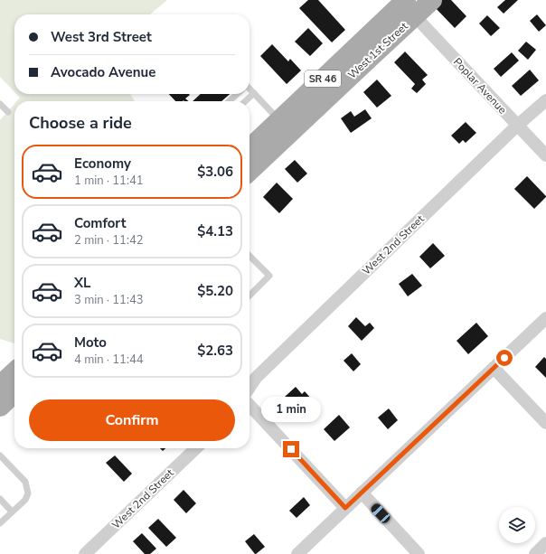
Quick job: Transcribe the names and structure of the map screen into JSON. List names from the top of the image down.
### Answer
{
  "streets": {
    "main road": ["West 1st Street", "SR 46"],
    "street": ["Poplar Avenue", "West 2nd Street"]
  },
  "crossings": [
    ["West 1st Street", "Poplar Avenue"],
    ["Poplar Avenue", "West 2nd Street"]
  ],
  "page": {
    "banner": ["West 3rd Street", "Avocado Avenue"],
    "heading": "Choose a ride",
    "list": [
      {
        "name": "Economy",
        "note": "1 min · 11:41",
        "value": "$3.06"
      },
      {
        "name": "Comfort",
        "note": "2 min · 11:42",
        "value": "$4.13"
      },
      {
        "name": "XL",
        "note": "3 min · 11:43",
        "value": "$5.20"
      },
      {
        "name": "Moto",
        "note": "4 min · 11:44",
        "value": "$2.63"
      }
    ],
    "buttons": "Confirm",
    "bubble": "1 min"
  }
}
